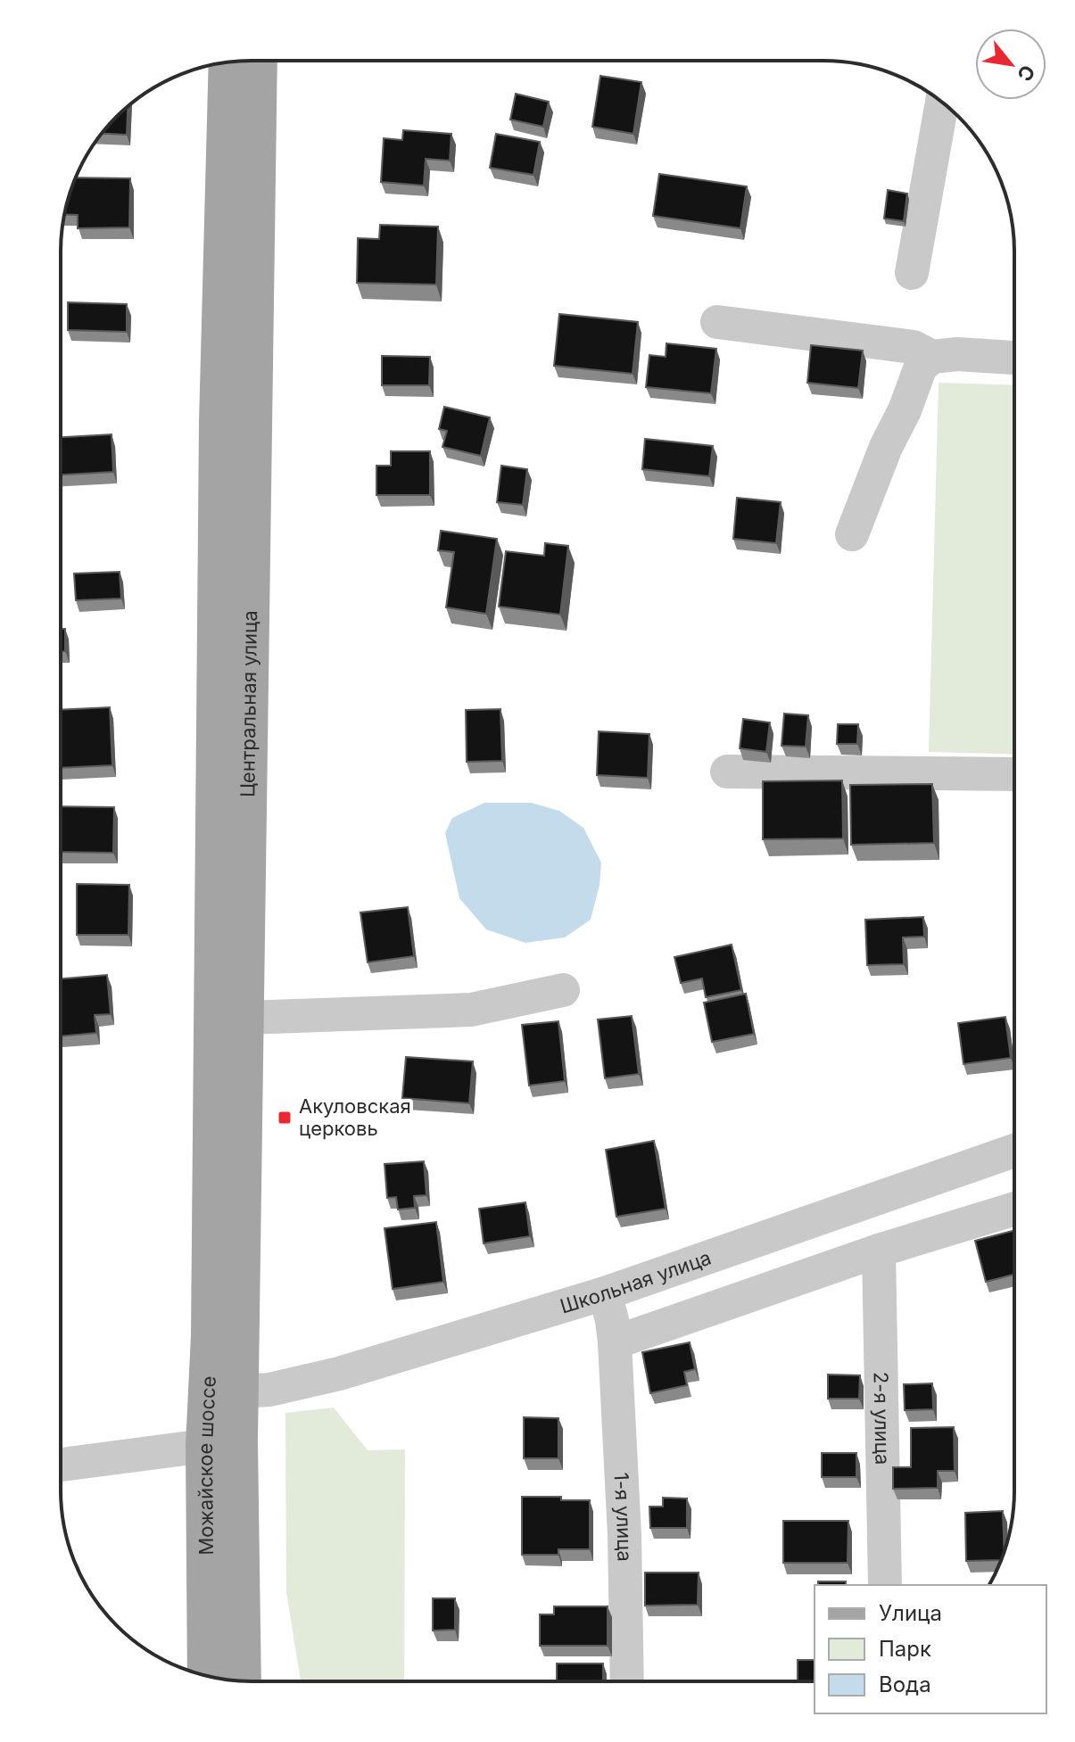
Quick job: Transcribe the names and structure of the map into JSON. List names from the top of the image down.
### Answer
{
  "streets": {
    "main road": ["Центральная улица", "Можайское шоссе"],
    "street": ["Школьная улица", "2-я улица", "1-я улица"]
  },
  "crossings": [
    ["Центральная улица", "Школьная улица"],
    ["Центральная улица", "Можайское шоссе"],
    ["Школьная улица", "Можайское шоссе"],
    ["Школьная улица", "1-я улица"]
  ],
  "places": {
    "transit": ["Акуловская церковь"]
  },
  "legend": ["Улица", "Парк", "Вода"],
  "north": "bottom right"
}
